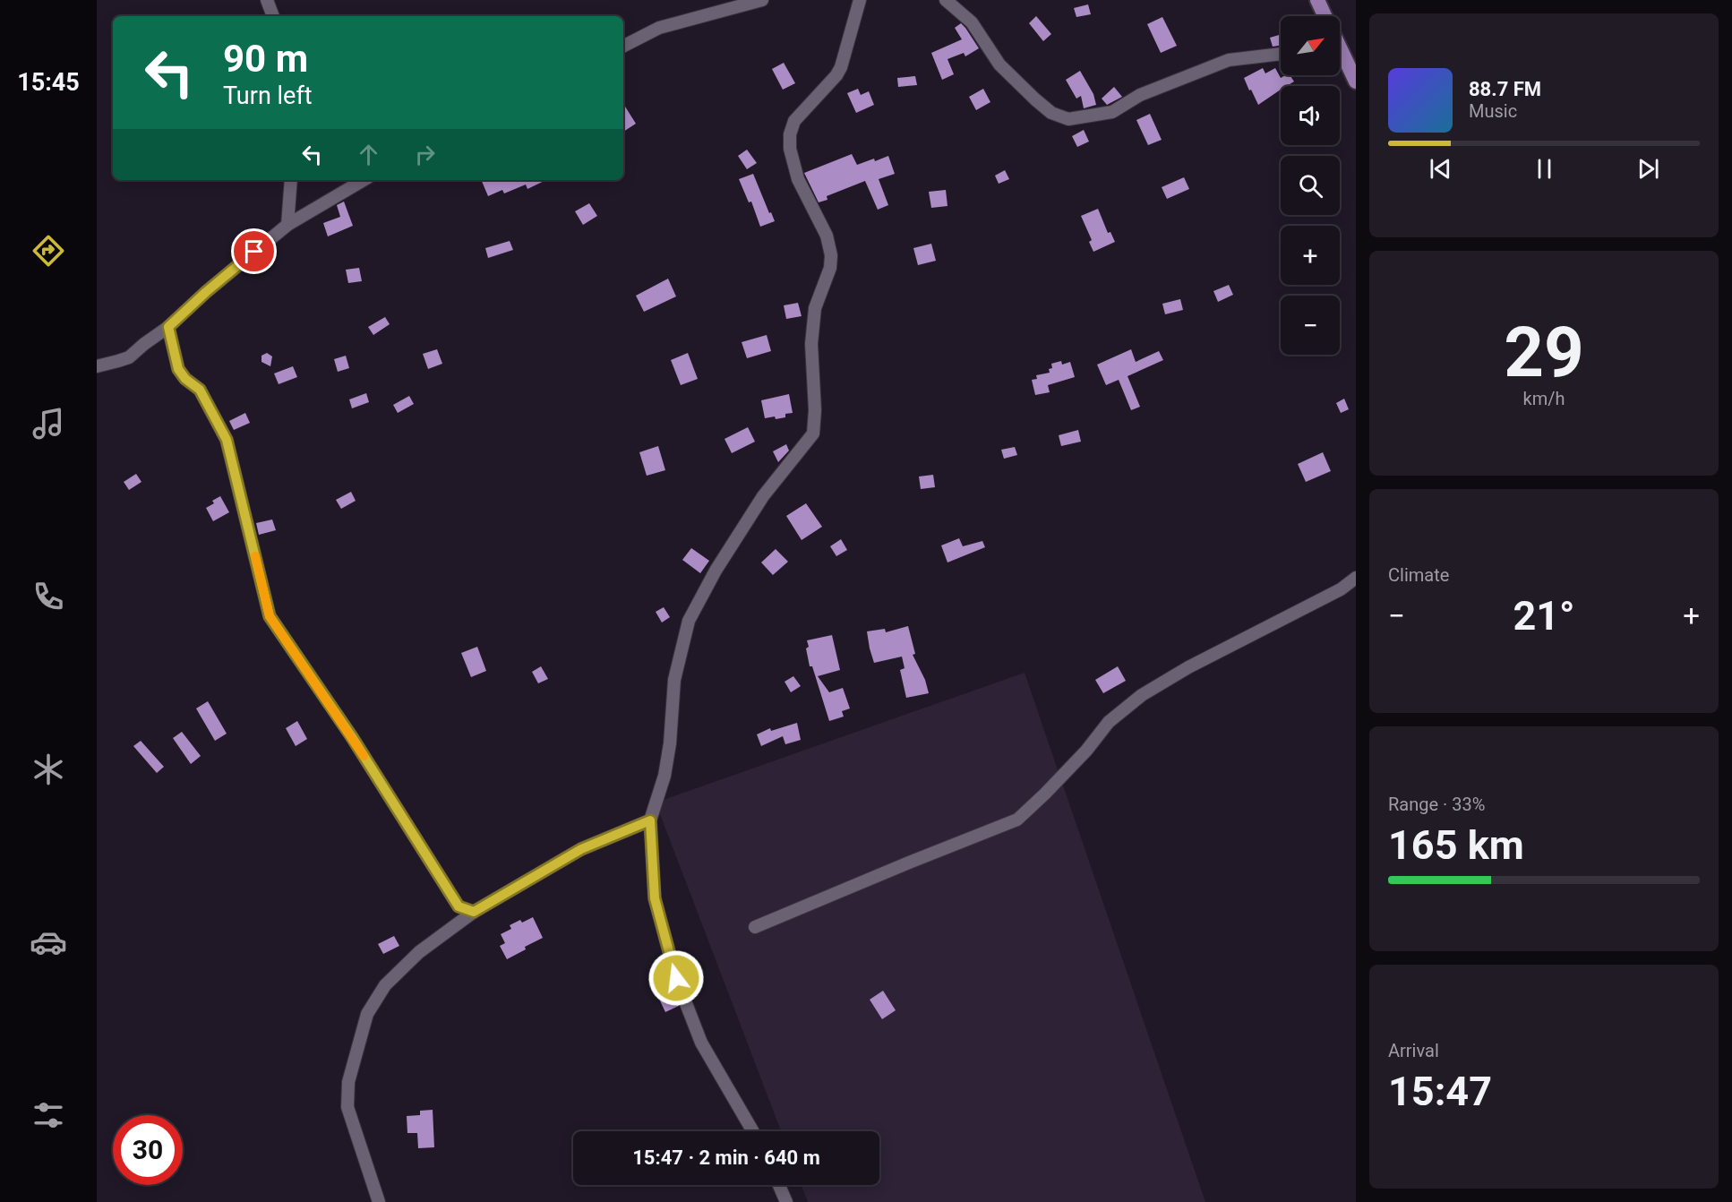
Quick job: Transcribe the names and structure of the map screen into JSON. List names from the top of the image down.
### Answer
{
  "north": "top right",
  "page": {
    "tabs": "15:45",
    "map_buttons": ["+", "−"],
    "turn": ["90 m", "Turn left"],
    "song": ["88.7 FM", "Music"],
    "tile": [
      ["29", "km/h"],
      "Climate",
      ["Range · 33%", "165 km"],
      ["Arrival", "15:47"]
    ],
    "heat": ["−", "21°", "+"],
    "limit": "30",
    "trip": "15:47 · 2 min · 640 m"
  }
}
